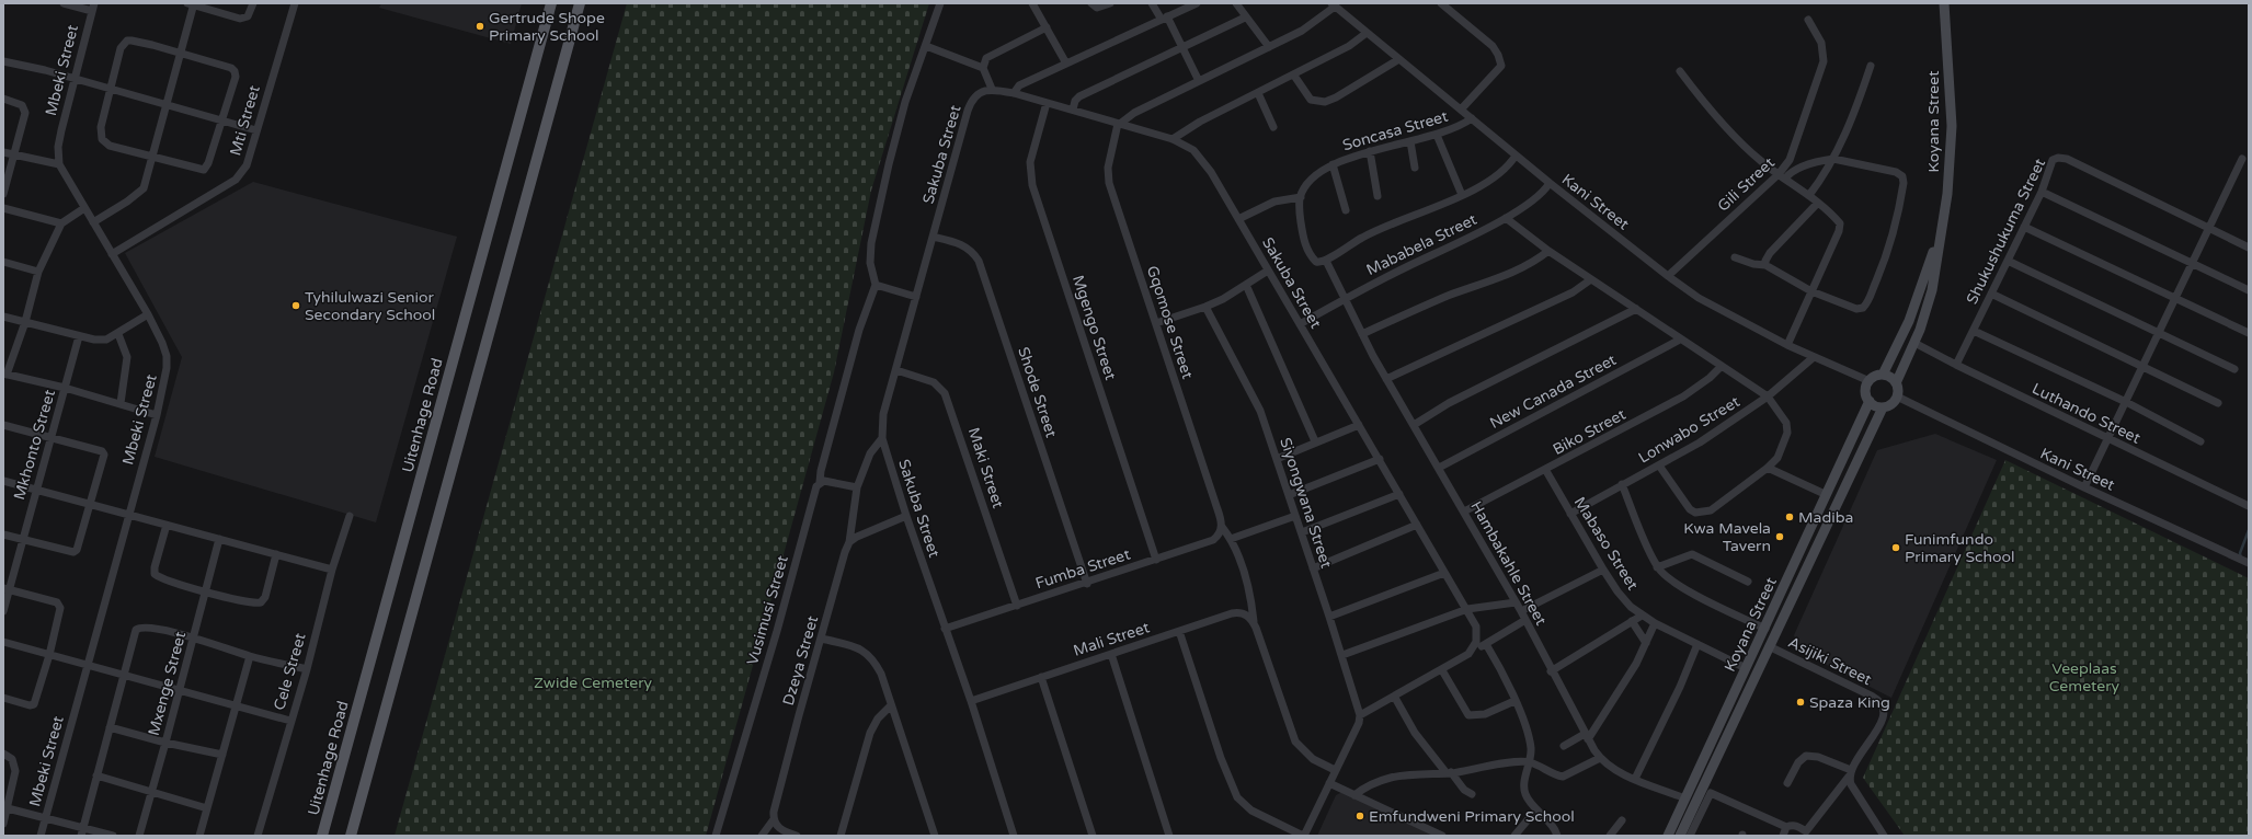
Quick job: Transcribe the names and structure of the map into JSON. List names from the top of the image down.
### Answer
{
  "streets": {
    "main road": ["Koyana Street", "Uitenhage Road"],
    "street": [
      "Mbeki Street",
      "Mti Street",
      "Soncasa Street",
      "Sakuba Street",
      "Gili Street",
      "Kani Street",
      "Shukushukuma Street",
      "Mababela Street",
      "Gqomose Street",
      "Mgengo Street",
      "New Canada Street",
      "Shode Street",
      "Luthando Street",
      "Lonwabo Street",
      "Biko Street",
      "Mkhonto Street",
      "Maki Street",
      "Siyongwana Street",
      "Mabaso Street",
      "Hambakahle Street",
      "Fumba Street",
      "Vusimusi Street",
      "Mali Street",
      "Dzeya Street",
      "Asijiki Street",
      "Cele Street",
      "Mxenge Street"
    ]
  },
  "crossings": [
    ["Mbeki Street", "Mti Street"],
    ["Koyana Street", "Kani Street"],
    ["Koyana Street", "Luthando Street"],
    ["Koyana Street", "Mabaso Street"],
    ["Koyana Street", "Hambakahle Street"],
    ["Koyana Street", "Asijiki Street"],
    ["Soncasa Street", "Kani Street"],
    ["Sakuba Street", "Mababela Street"],
    ["Sakuba Street", "Gqomose Street"],
    ["Sakuba Street", "Mgengo Street"],
    ["Sakuba Street", "Shode Street"],
    ["Sakuba Street", "Maki Street"],
    ["Sakuba Street", "Fumba Street"],
    ["Sakuba Street", "Mali Street"],
    ["Gili Street", "Kani Street"],
    ["Kani Street", "Mababela Street"],
    ["Kani Street", "Lonwabo Street"],
    ["Shukushukuma Street", "Luthando Street"],
    ["Mababela Street", "Hambakahle Street"],
    ["Gqomose Street", "Fumba Street"],
    ["Mgengo Street", "Fumba Street"],
    ["New Canada Street", "Hambakahle Street"],
    ["Shode Street", "Fumba Street"],
    ["Lonwabo Street", "Mabaso Street"],
    ["Biko Street", "Mabaso Street"],
    ["Biko Street", "Hambakahle Street"],
    ["Maki Street", "Fumba Street"]
  ],
  "parks": ["Veeplaas Cemetery", "Zwide Cemetery"],
  "places": [
    "Gertrude Shope Primary School",
    "Tyhilulwazi Senior Secondary School",
    "Madiba",
    "Kwa Mavela Tavern",
    "Funimfundo Primary School",
    "Spaza King",
    "Emfundweni Primary School"
  ]
}
